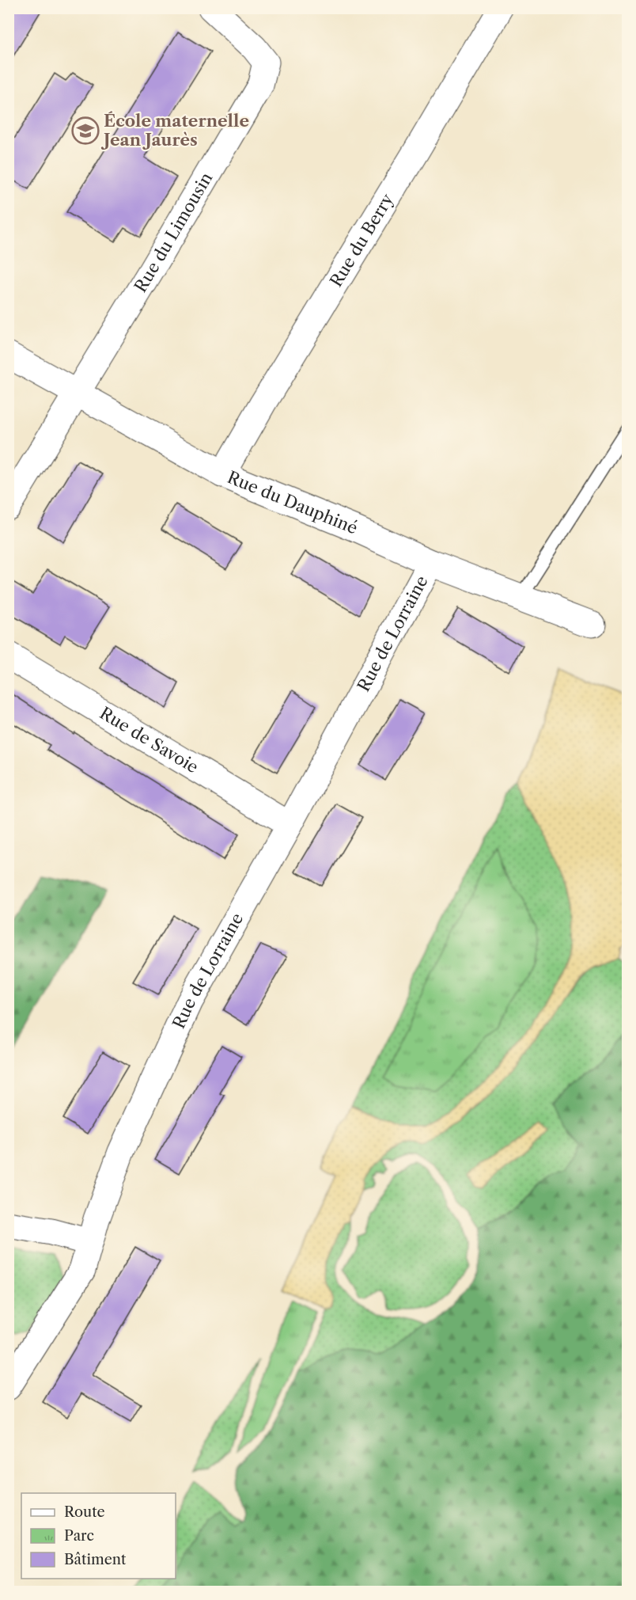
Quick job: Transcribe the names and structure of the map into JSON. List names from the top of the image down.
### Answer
{
  "streets": {
    "street": [
      "Rue du Limousin",
      "Rue du Berry",
      "Rue du Dauphiné",
      "Rue de Lorraine",
      "Rue de Savoie"
    ]
  },
  "crossings": [
    ["Rue du Limousin", "Rue du Dauphiné"],
    ["Rue du Berry", "Rue du Dauphiné"],
    ["Rue du Dauphiné", "Rue de Lorraine"],
    ["Rue de Lorraine", "Rue de Savoie"]
  ],
  "places": {
    "school or university": ["École maternelle Jean Jaurès"]
  },
  "legend": ["Route", "Parc", "Bâtiment"]
}
